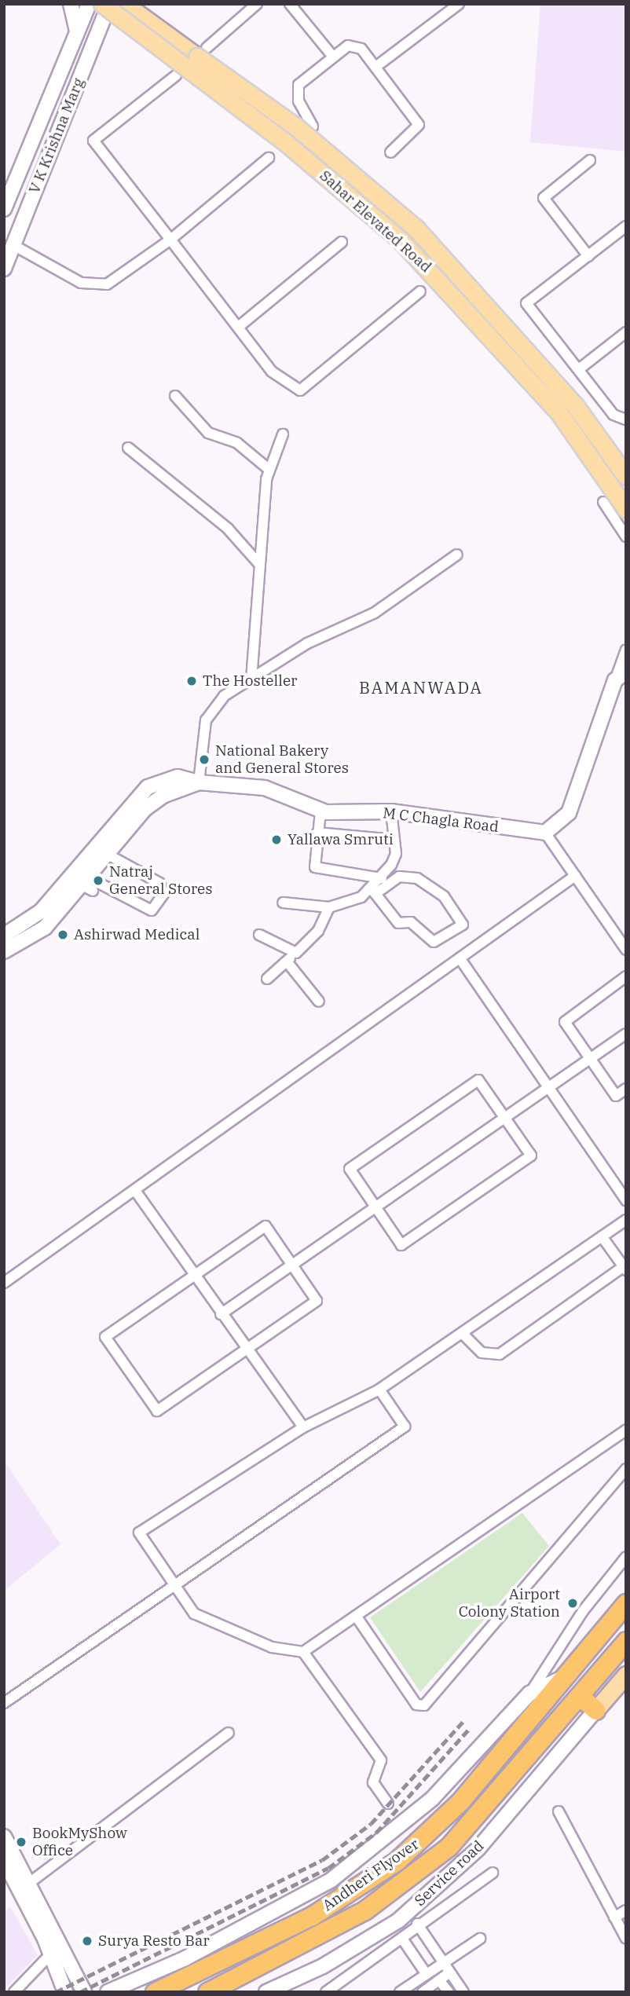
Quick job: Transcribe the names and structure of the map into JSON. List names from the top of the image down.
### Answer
{
  "streets": {
    "highway": ["Andheri Flyover"],
    "main road": ["Sahar Elevated Road"],
    "street": ["V K Krishna Marg", "M C Chagla Road", "Service road"]
  },
  "crossings": [
    ["V K Krishna Marg", "Sahar Elevated Road"]
  ],
  "districts": ["BAMANWADA"],
  "places": [
    "The Hosteller",
    "National Bakery and General Stores",
    "Yallawa Smruti",
    "Natraj General Stores",
    "Ashirwad Medical",
    "Airport Colony Station",
    "BookMyShow Office",
    "Surya Resto Bar"
  ]
}
